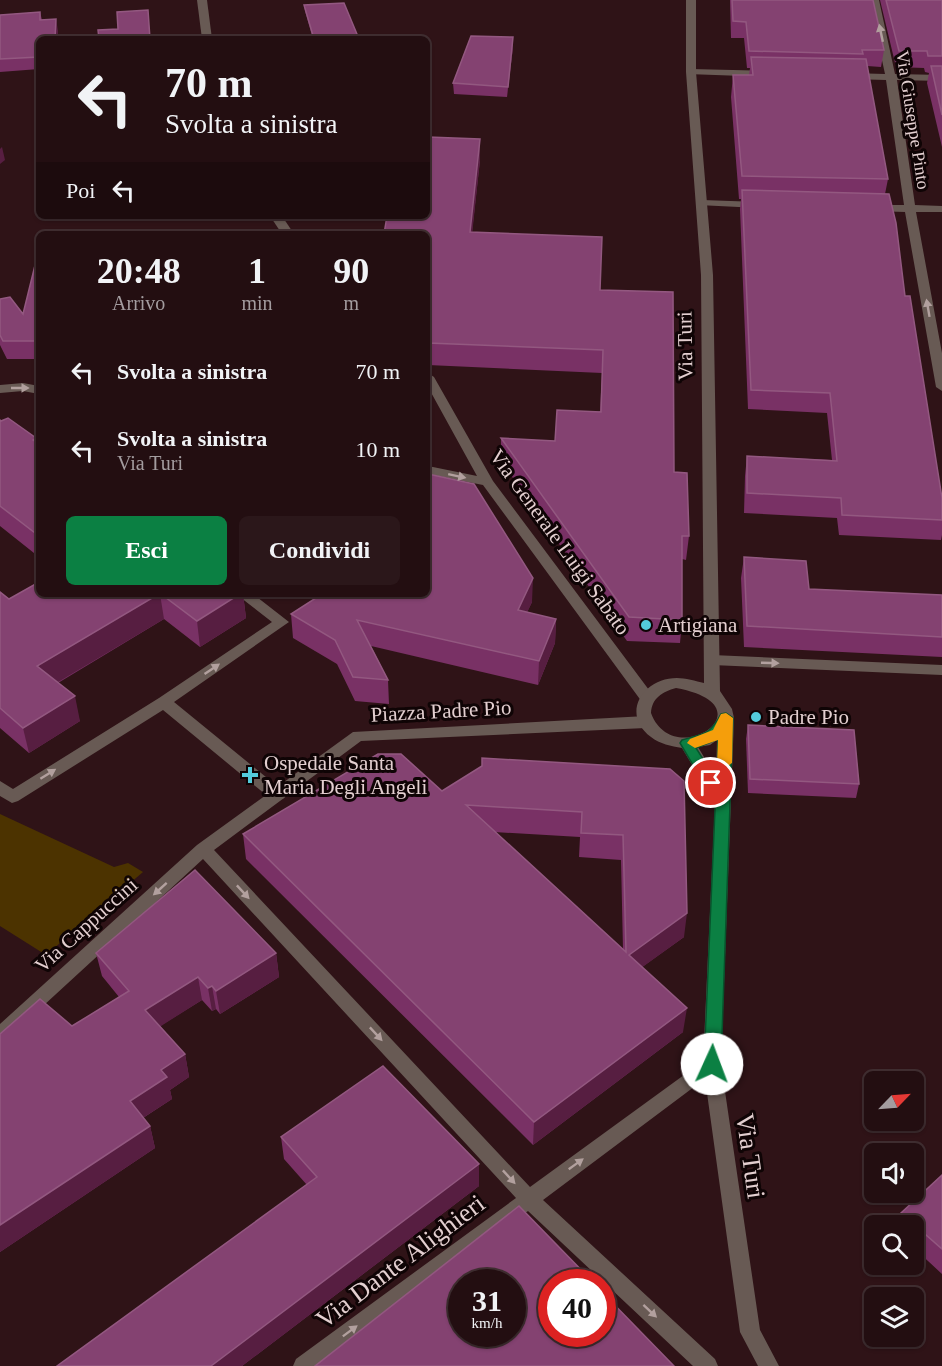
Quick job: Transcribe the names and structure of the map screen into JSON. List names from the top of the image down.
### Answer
{
  "streets": {
    "street": [
      "Via Giuseppe Pinto",
      "Via Turi",
      "Via Generale Luigi Sabato",
      "Piazza Padre Pio",
      "Via Cappuccini",
      "Via Dante Alighieri"
    ]
  },
  "crossings": [
    ["Via Turi", "Via Generale Luigi Sabato"],
    ["Via Turi", "Piazza Padre Pio"],
    ["Via Turi", "Via Dante Alighieri"],
    ["Via Generale Luigi Sabato", "Piazza Padre Pio"],
    ["Piazza Padre Pio", "Via Cappuccini"]
  ],
  "one_way": ["Via Giuseppe Pinto", "Via Cappuccini", "Via Dante Alighieri"],
  "places": {
    "other": ["Artigiana", "Padre Pio"],
    "health": ["Ospedale Santa Maria Degli Angeli"]
  },
  "north": "top right",
  "page": {
    "turn": ["70 m", "Svolta a sinistra"],
    "then": "Poi",
    "eta": [
      "20:48",
      "Arrivo",
      "1",
      "min",
      "90",
      "m"
    ],
    "list": [
      {
        "name": "Svolta a sinistra",
        "value": "70 m"
      },
      {
        "name": "Svolta a sinistra",
        "note": "Via Turi",
        "value": "10 m"
      }
    ],
    "buttons": ["Esci", "Condividi"],
    "speed": "31 km/h",
    "limit": "40"
  }
}
